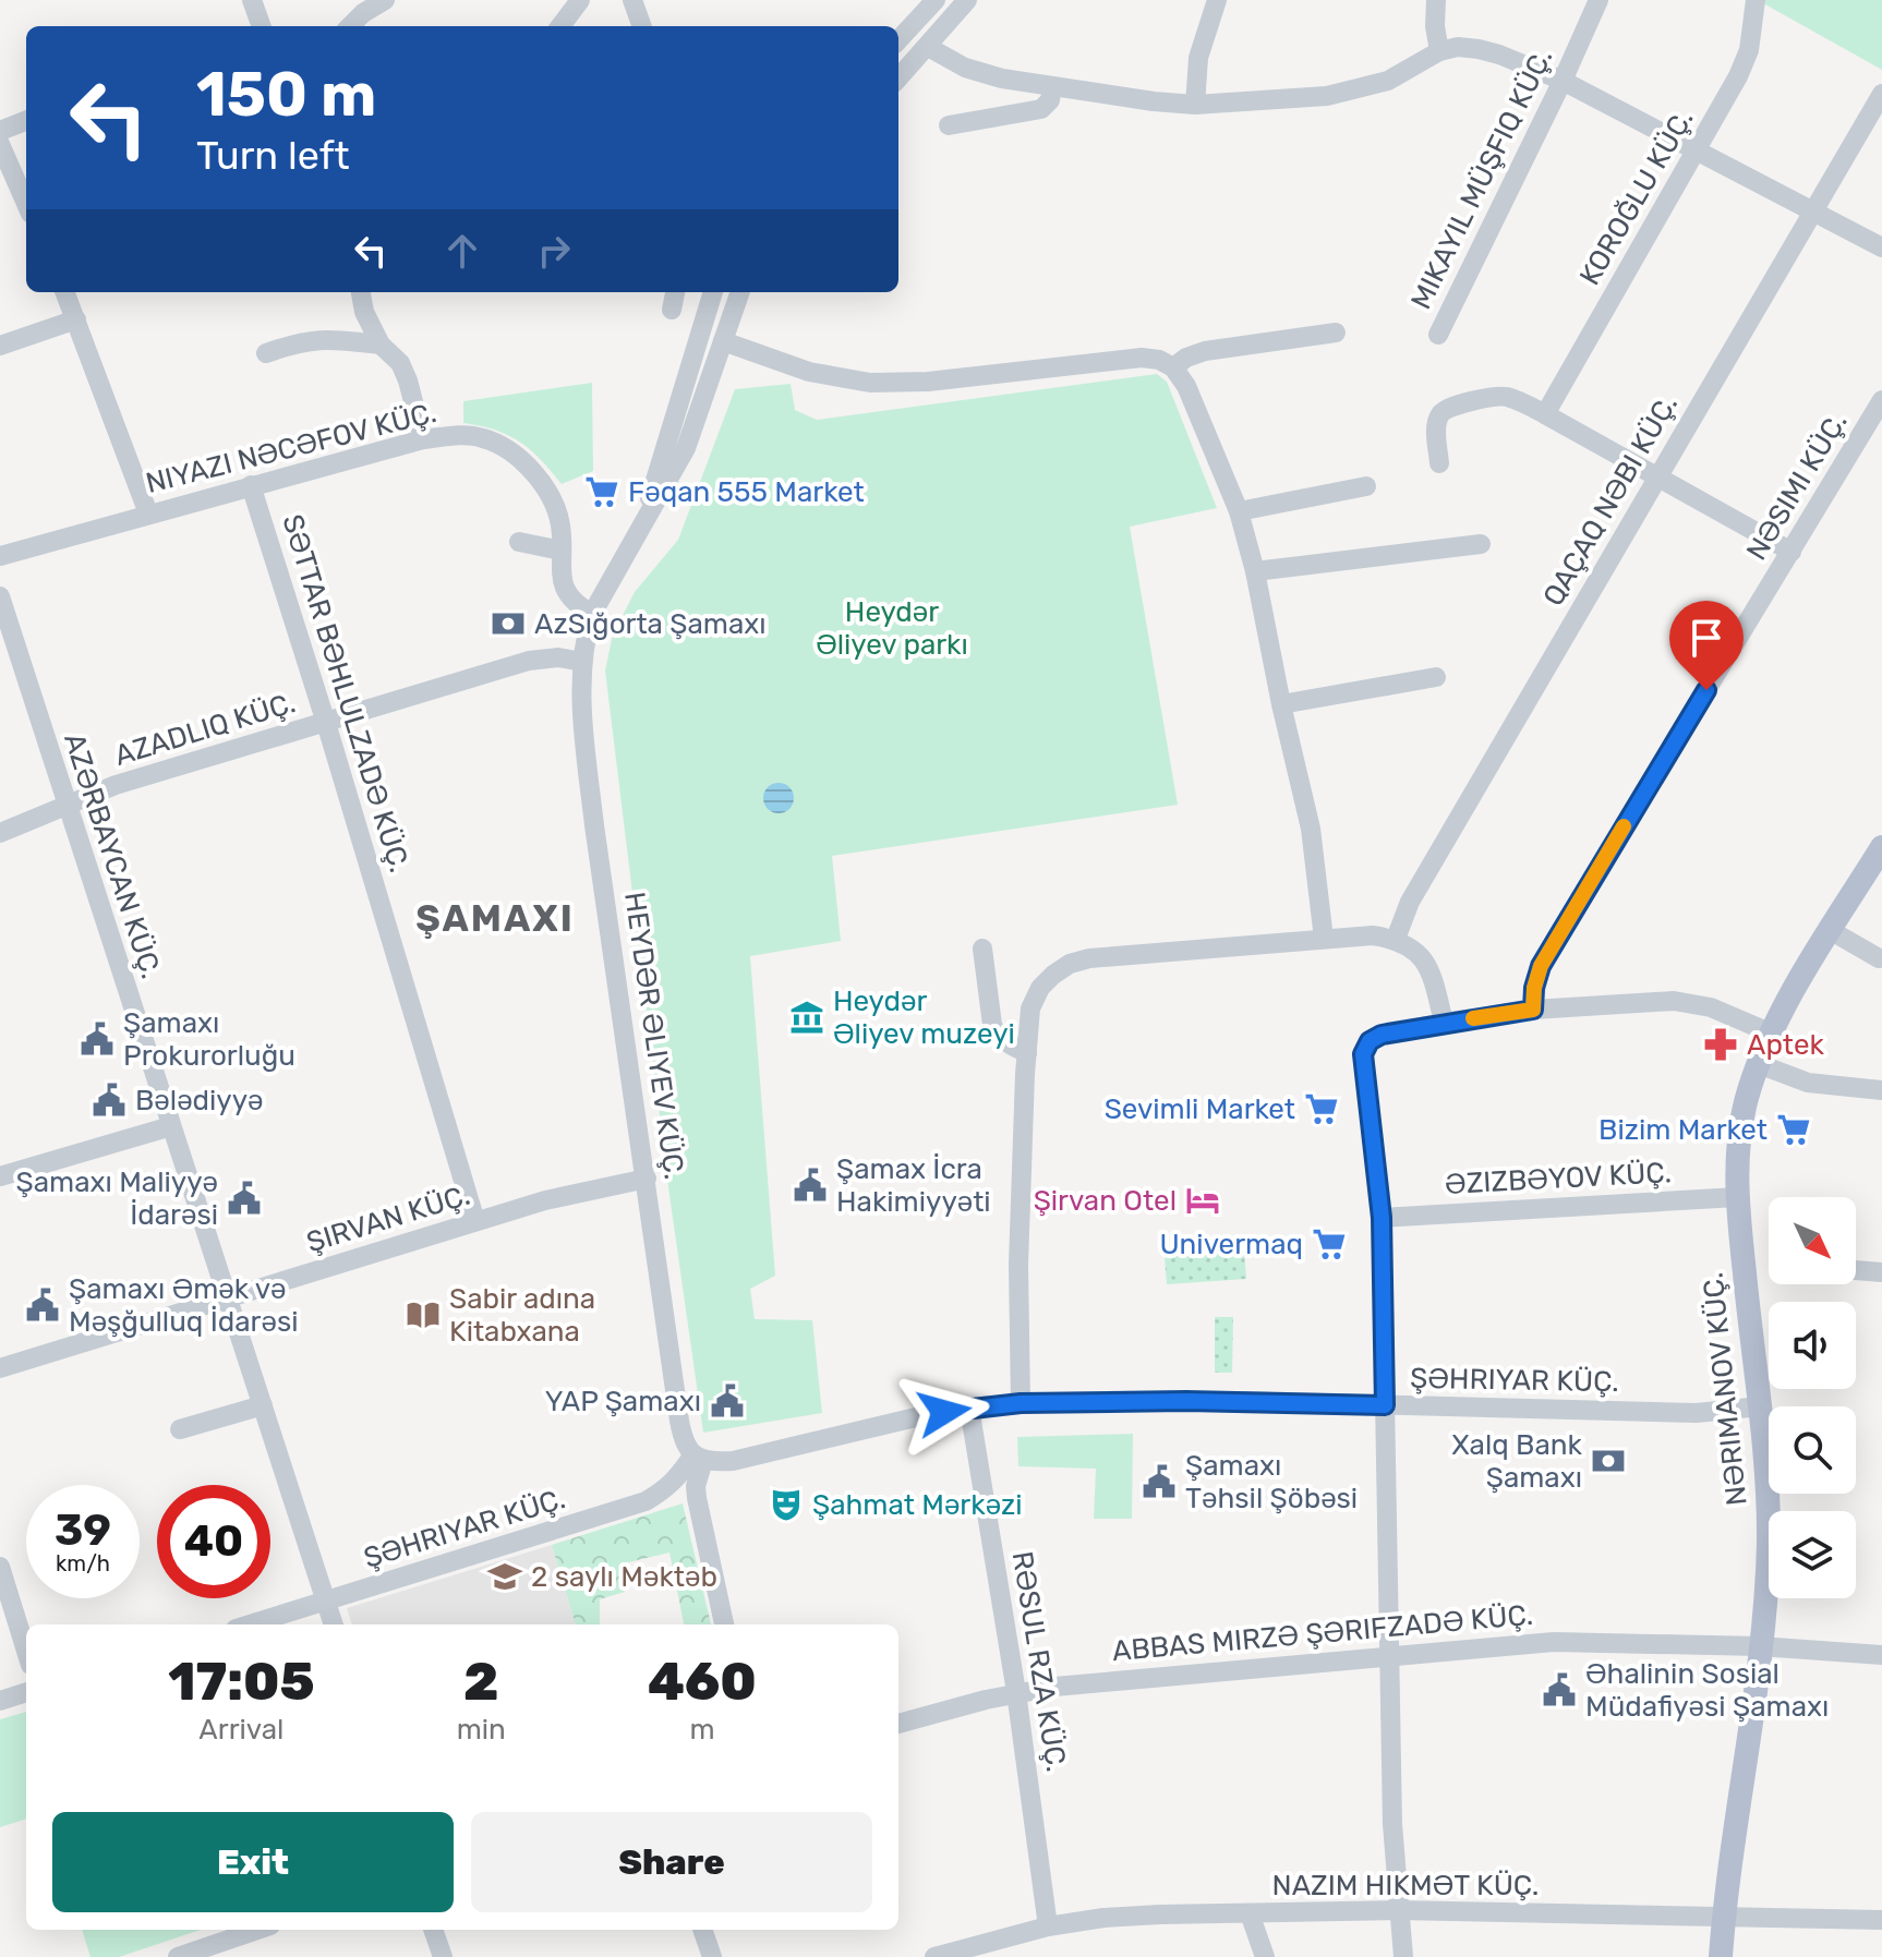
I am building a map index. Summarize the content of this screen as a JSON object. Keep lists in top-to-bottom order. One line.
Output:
{"streets":{"main road":["NƏRIMANOV KÜÇ."],"street":["KOROĞLU KÜÇ.","NIYAZI NƏCƏFOV KÜÇ.","NƏSIMI KÜÇ.","QAÇAQ NƏBI KÜÇ.","SƏTTAR BƏHLULZADƏ KÜÇ.","AZƏRBAYCAN KÜÇ.","HEYDƏR ƏLIYEV KÜÇ.","ƏZIZBƏYOV KÜÇ.","ŞIRVAN KÜÇ.","ŞƏHRIYAR KÜÇ.","ABBAS MIRZƏ ŞƏRIFZADƏ KÜÇ.","RƏSUL RZA KÜÇ.","NAZIM HIKMƏT KÜÇ."]},"crossings":[["NIYAZI NƏCƏFOV KÜÇ.","SƏTTAR BƏHLULZADƏ KÜÇ."],["NIYAZI NƏCƏFOV KÜÇ.","HEYDƏR ƏLIYEV KÜÇ."],["SƏTTAR BƏHLULZADƏ KÜÇ.","ŞIRVAN KÜÇ."],["AZƏRBAYCAN KÜÇ.","ŞIRVAN KÜÇ."],["AZƏRBAYCAN KÜÇ.","ŞƏHRIYAR KÜÇ."],["HEYDƏR ƏLIYEV KÜÇ.","ŞIRVAN KÜÇ."],["HEYDƏR ƏLIYEV KÜÇ.","ŞƏHRIYAR KÜÇ."],["ƏZIZBƏYOV KÜÇ.","NƏRIMANOV KÜÇ."],["ŞƏHRIYAR KÜÇ.","NƏRIMANOV KÜÇ."],["ŞƏHRIYAR KÜÇ.","RƏSUL RZA KÜÇ."],["NƏRIMANOV KÜÇ.","ABBAS MIRZƏ ŞƏRIFZADƏ KÜÇ."],["NƏRIMANOV KÜÇ.","NAZIM HIKMƏT KÜÇ."],["ABBAS MIRZƏ ŞƏRIFZADƏ KÜÇ.","RƏSUL RZA KÜÇ."],["RƏSUL RZA KÜÇ.","NAZIM HIKMƏT KÜÇ."]],"districts":["ŞAMAXI"],"parks":["Heydər Əliyev parkı"],"places":{"supermarket":["Fəqan 555 Market","Sevimli Market","Bizim Market","Univermaq"],"bank":["AzSığorta Şamaxı","Xalq Bank Şamaxı"],"museum":["Heydər Əliyev muzeyi"],"public building":["Şamaxı Prokurorluğu","Bələdiyyə","Şamax İcra Hakimiyyəti","Şamaxı Maliyyə İdarəsi","Şamaxı Əmək və Məşğulluq İdarəsi","YAP Şamaxı","Şamaxı Təhsil Şöbəsi","Əhalinin Sosial Müdafiyəsi Şamaxı"],"pharmacy":["Aptek"],"hotel":["Şirvan Otel"],"library":["Sabir adına Kitabxana"],"theatre":["Şahmat Mərkəzi"],"school or university":["2 saylı Məktəb"]},"north":"bottom right","page":{"turn":["150 m","Turn left"],"speed":"39 km/h","limit":"40","eta":["17:05","Arrival","2","min","460","m"],"buttons":["Exit","Share"]}}
